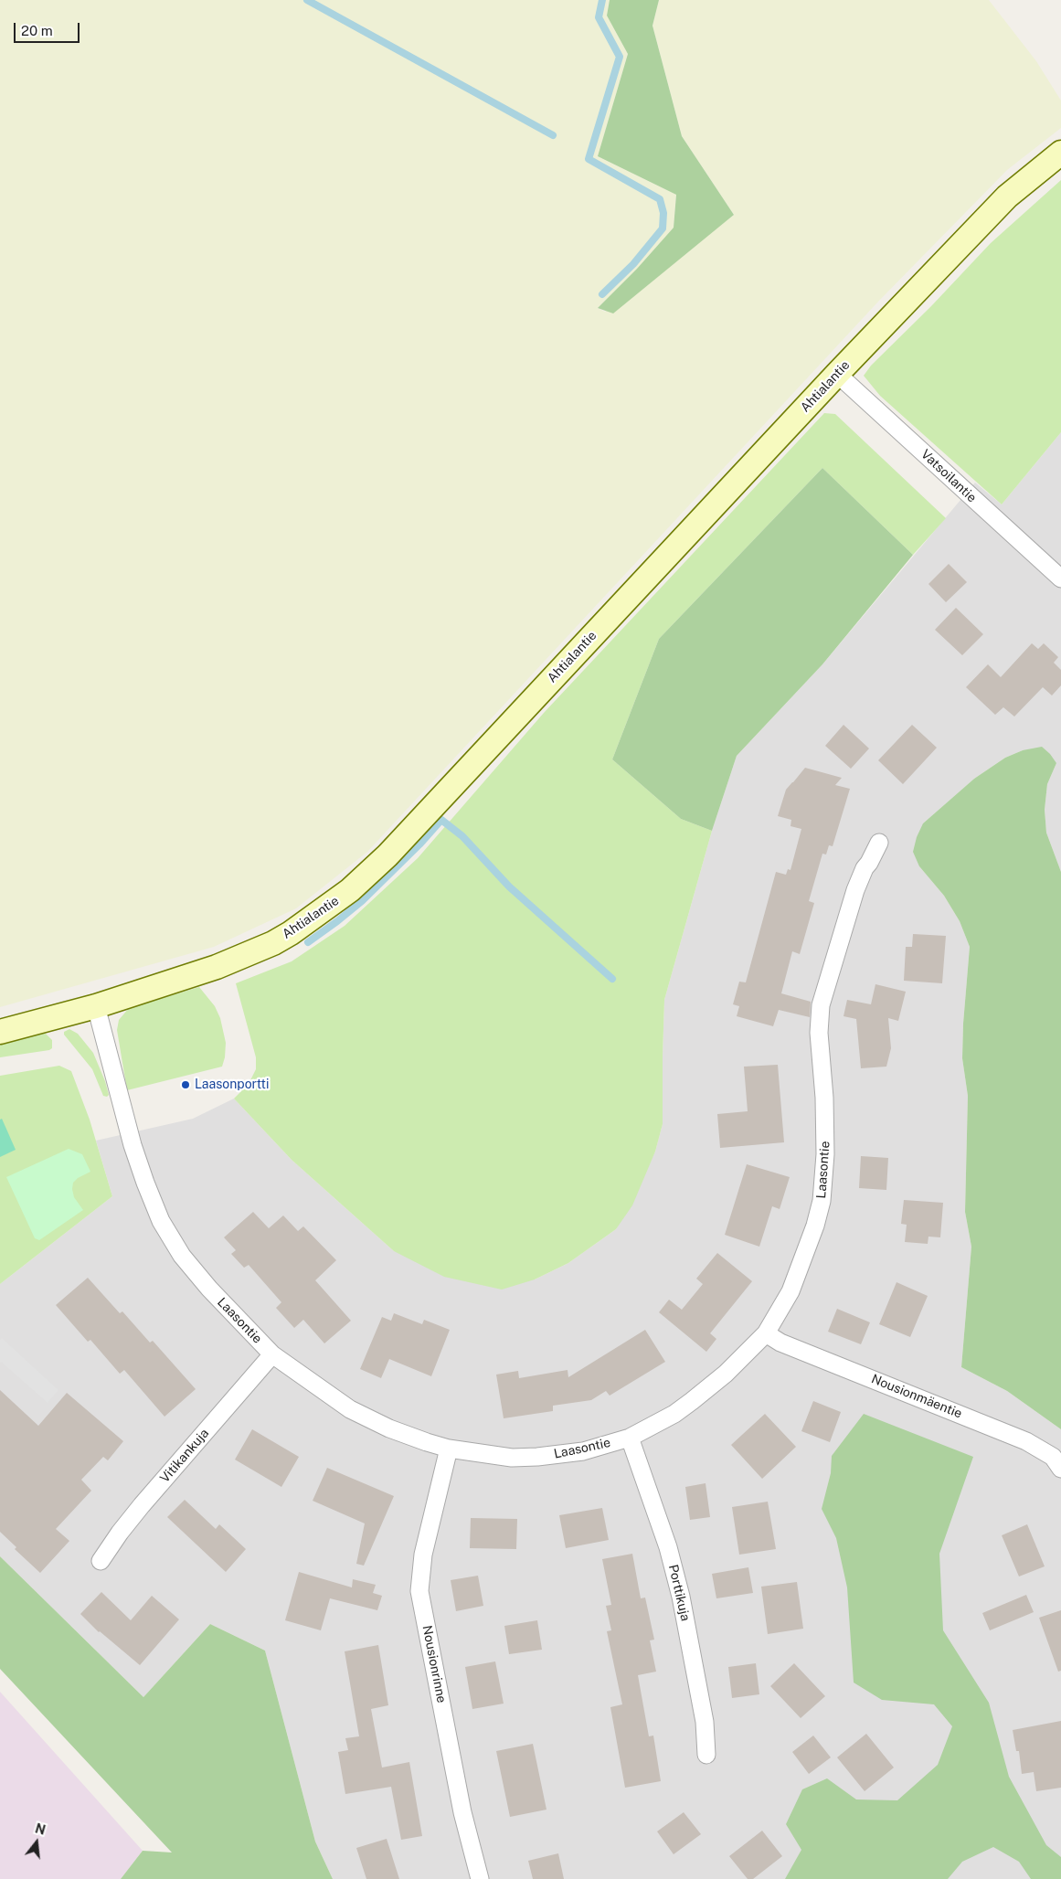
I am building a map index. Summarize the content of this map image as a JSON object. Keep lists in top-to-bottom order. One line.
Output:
{"streets":{"street":["Ahtialantie","Vatsoilantie","Laasontie","Nousionmäentie","Vitikankuja","Porttikuja","Nousionrinne"]},"crossings":[["Ahtialantie","Vatsoilantie"],["Ahtialantie","Laasontie"],["Laasontie","Nousionmäentie"],["Laasontie","Vitikankuja"],["Laasontie","Porttikuja"],["Laasontie","Nousionrinne"]],"places":["Laasonportti"],"scale_bar":"20 m","north":"top"}
